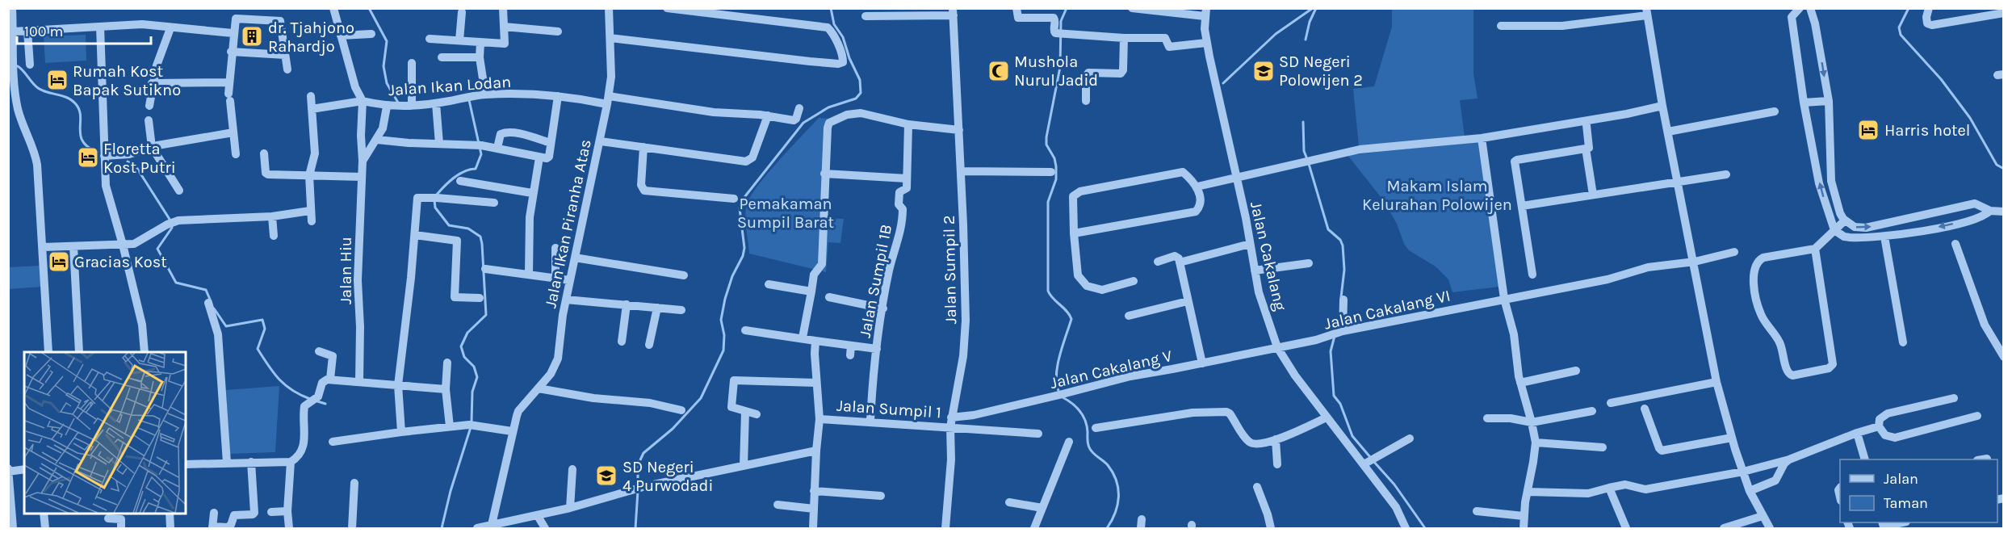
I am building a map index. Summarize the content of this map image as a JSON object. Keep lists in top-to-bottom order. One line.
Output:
{"streets":{"street":["Jalan Ikan Lodan","Jalan Ikan Piranha Atas","Jalan Cakalang","Jalan Sumpil 2","Jalan Hiu","Jalan Sumpil 1B","Jalan Cakalang VI","Jalan Cakalang V","Jalan Sumpil 1"]},"crossings":[["Jalan Ikan Lodan","Jalan Ikan Piranha Atas"],["Jalan Ikan Lodan","Jalan Hiu"],["Jalan Cakalang","Jalan Cakalang VI"],["Jalan Cakalang","Jalan Cakalang V"],["Jalan Sumpil 2","Jalan Cakalang V"],["Jalan Sumpil 2","Jalan Sumpil 1"],["Jalan Sumpil 1B","Jalan Sumpil 1"],["Jalan Cakalang VI","Jalan Cakalang V"]],"parks":["Makam Islam Kelurahan Polowijen","Pemakaman Sumpil Barat"],"places":{"building":["dr. Tjahjono Rahardjo"],"mosque":["Mushola Nurul Jadid"],"school or university":["SD Negeri Polowijen 2","SD Negeri 4 Purwodadi"],"hotel":["Rumah Kost Bapak Sutikno","Harris hotel","Floretta Kost Putri","Gracias Kost"]},"legend":["Jalan","Taman"],"scale_bar":"100 m"}
